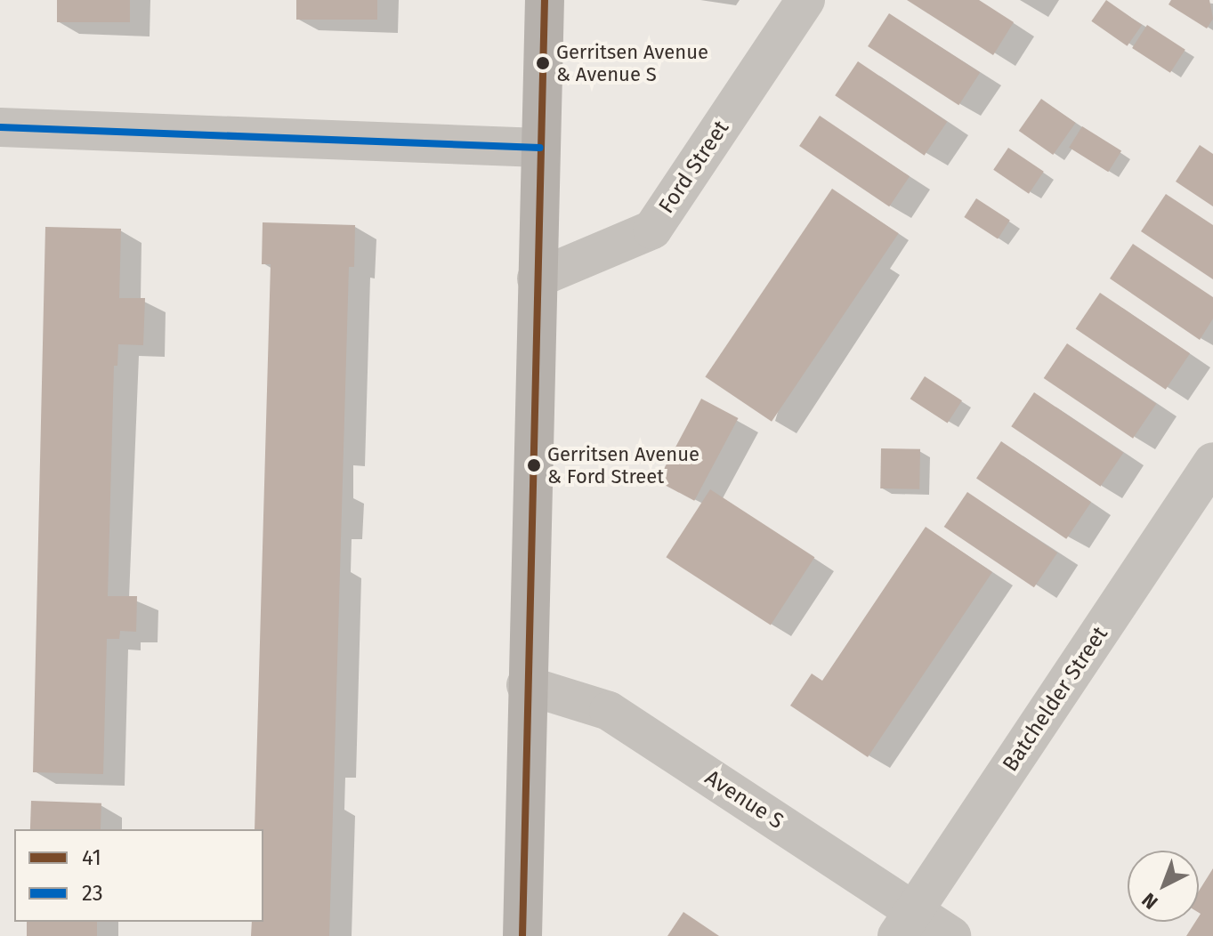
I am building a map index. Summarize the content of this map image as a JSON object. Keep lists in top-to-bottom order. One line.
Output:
{"streets":{"street":["Ford Street","Batchelder Street","Avenue S"]},"crossings":[["Batchelder Street","Avenue S"]],"places":["Gerritsen Avenue & Avenue S","Gerritsen Avenue & Ford Street"],"lines":["transit line 41","transit line 23"],"legend":["41","23"],"north":"bottom left"}
